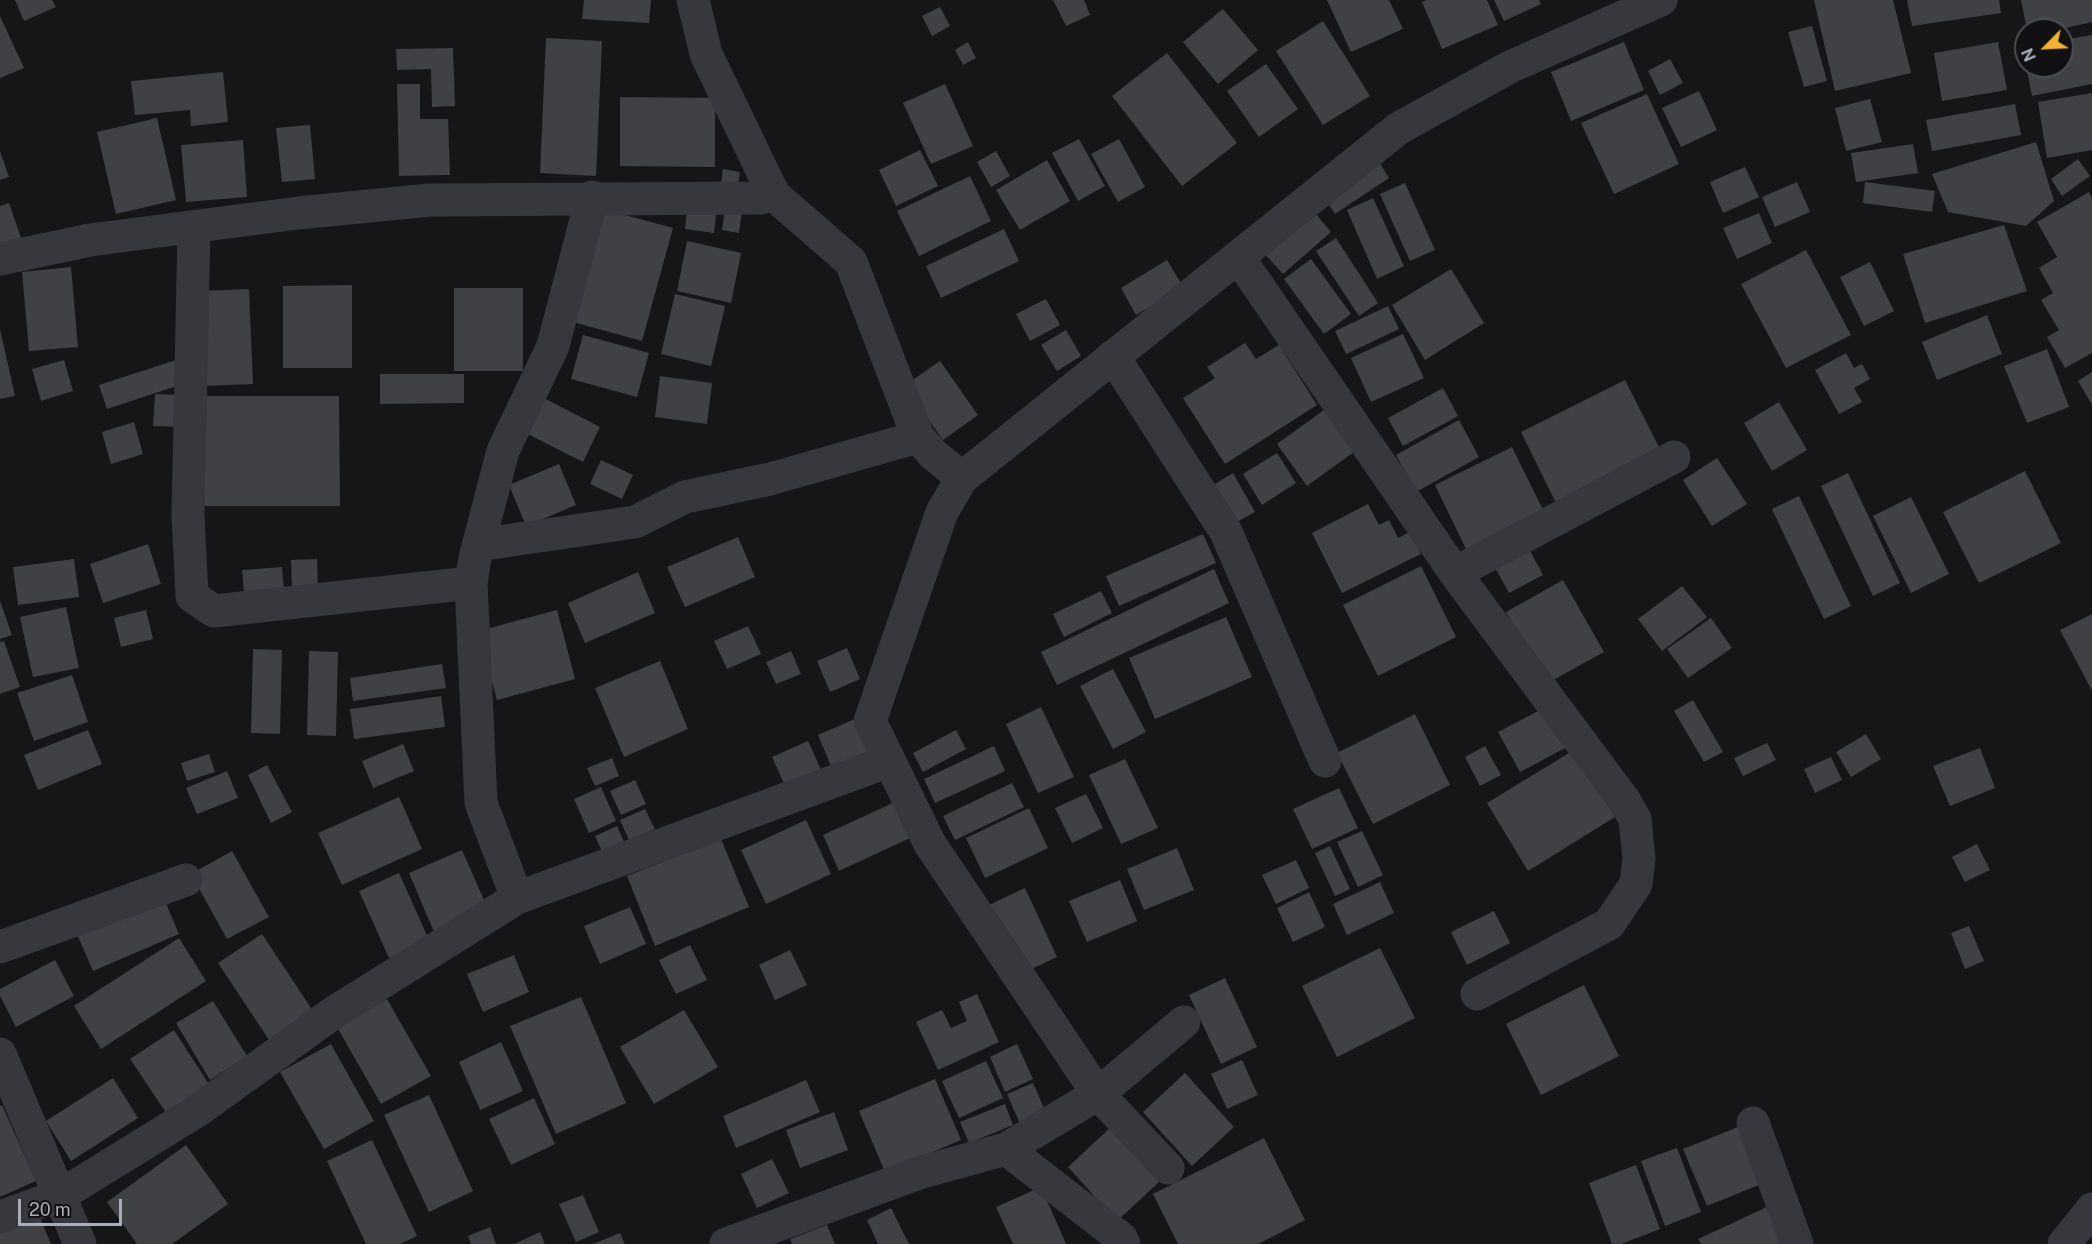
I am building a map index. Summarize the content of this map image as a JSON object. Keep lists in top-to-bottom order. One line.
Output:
{"scale_bar":"20 m","north":"bottom left"}
